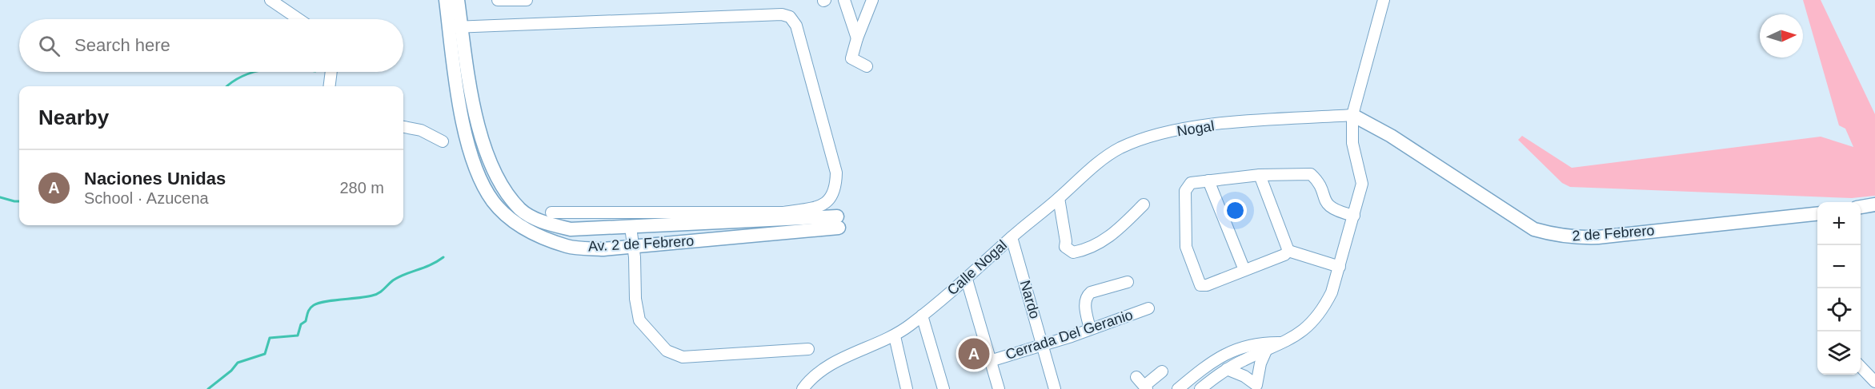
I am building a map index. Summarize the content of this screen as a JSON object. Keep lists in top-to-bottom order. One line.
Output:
{"streets":{"main road":["2 de Febrero","Av. 2 de Febrero"],"street":["Nogal","Calle Nogal","Nardo","Cerrada Del Geranio"]},"crossings":[["Nogal","2 de Febrero"],["Nogal","Calle Nogal"],["Calle Nogal","Nardo"],["Nardo","Cerrada Del Geranio"]],"north":"right","page":{"search":"Search here","heading":"Nearby","list":[{"mark":"A","name":"Naciones Unidas","note":"School · Azucena","value":"280 m"}],"map_buttons":["+","−"],"pins":"A"}}
